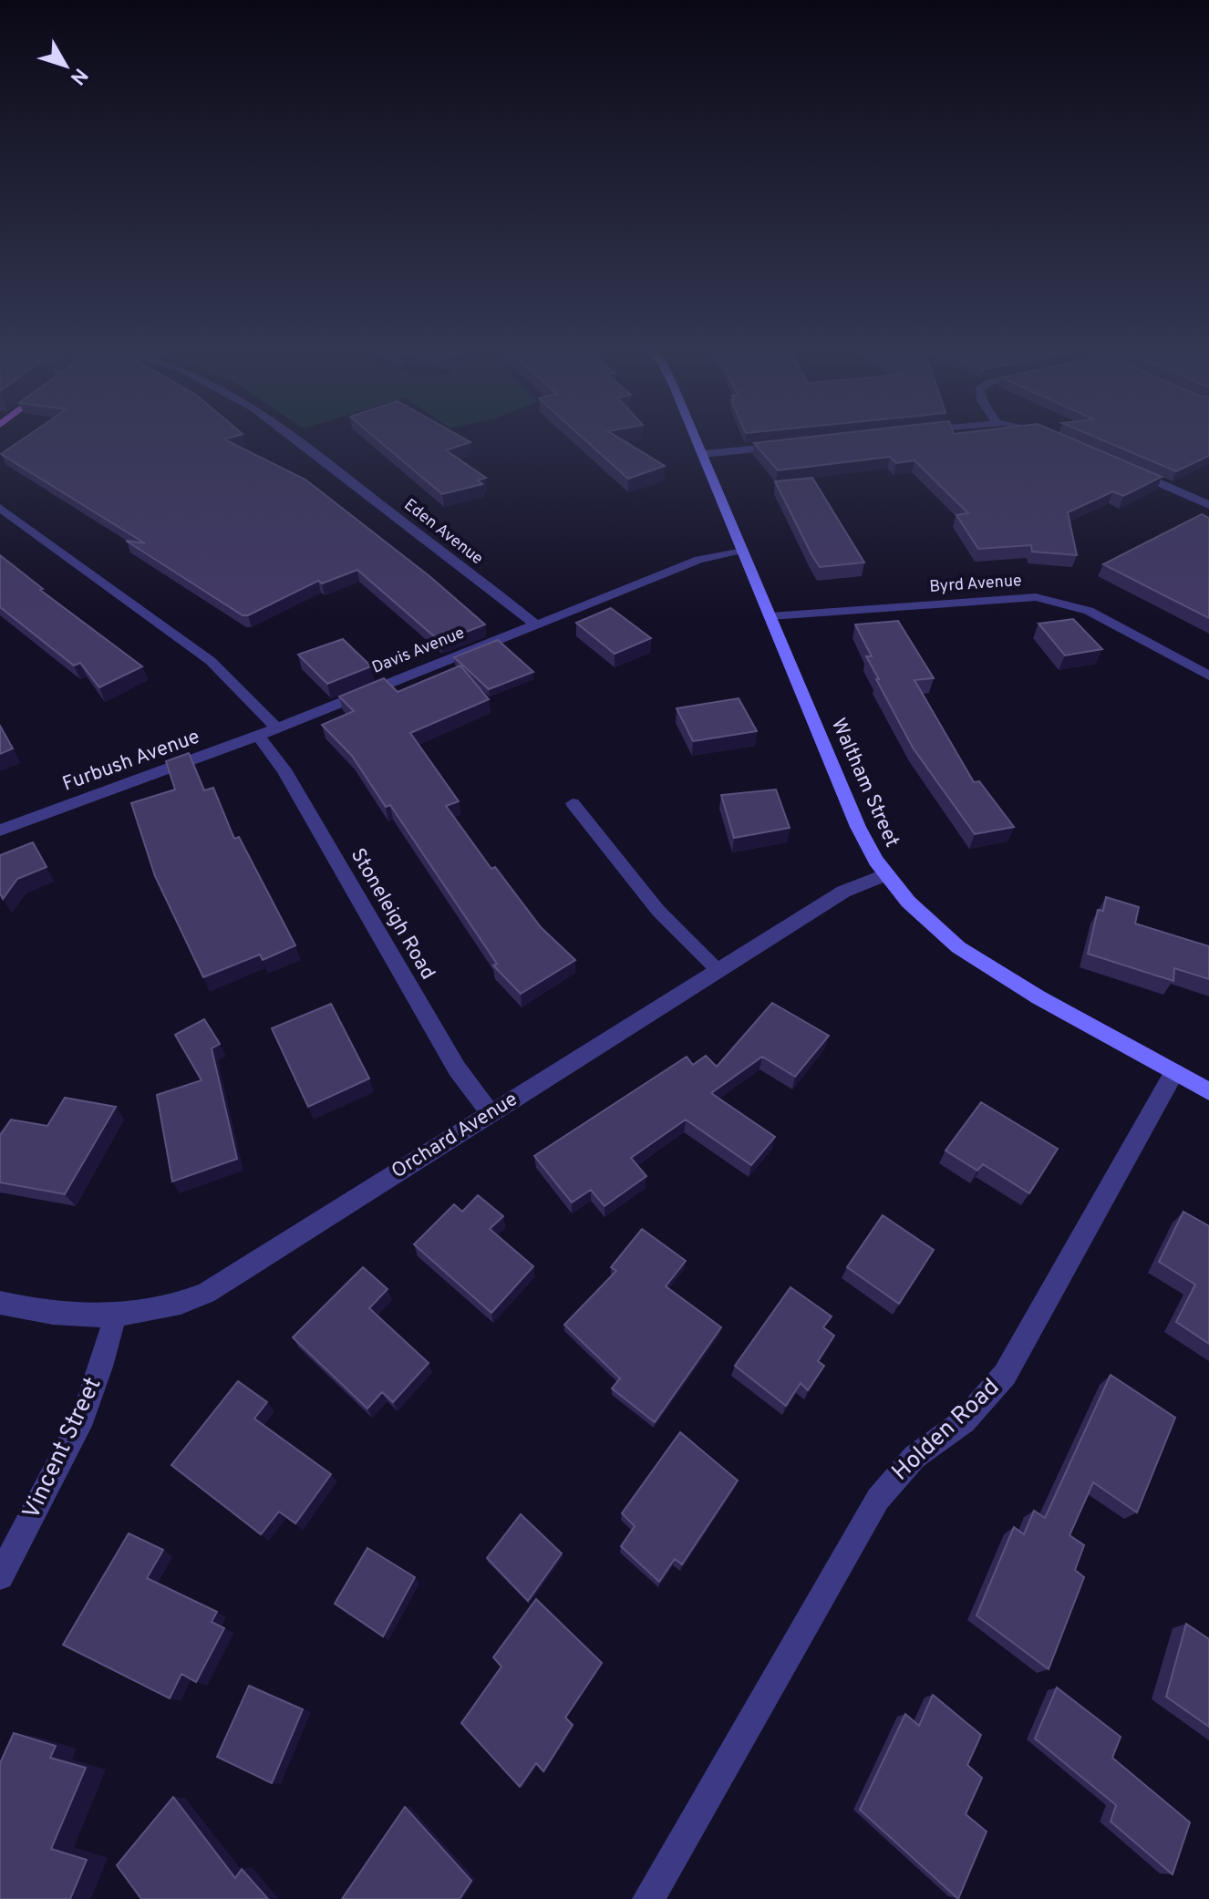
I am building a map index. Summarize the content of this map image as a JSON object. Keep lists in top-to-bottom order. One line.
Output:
{"streets":{"main road":["Waltham Street"],"street":["Eden Avenue","Byrd Avenue","Davis Avenue","Furbush Avenue","Stoneleigh Road","Orchard Avenue","Holden Road","Vincent Street"]},"crossings":[["Eden Avenue","Davis Avenue"],["Byrd Avenue","Waltham Street"],["Davis Avenue","Furbush Avenue"],["Davis Avenue","Waltham Street"],["Furbush Avenue","Stoneleigh Road"],["Waltham Street","Orchard Avenue"],["Waltham Street","Holden Road"],["Stoneleigh Road","Orchard Avenue"],["Orchard Avenue","Vincent Street"]],"north":"bottom right"}
